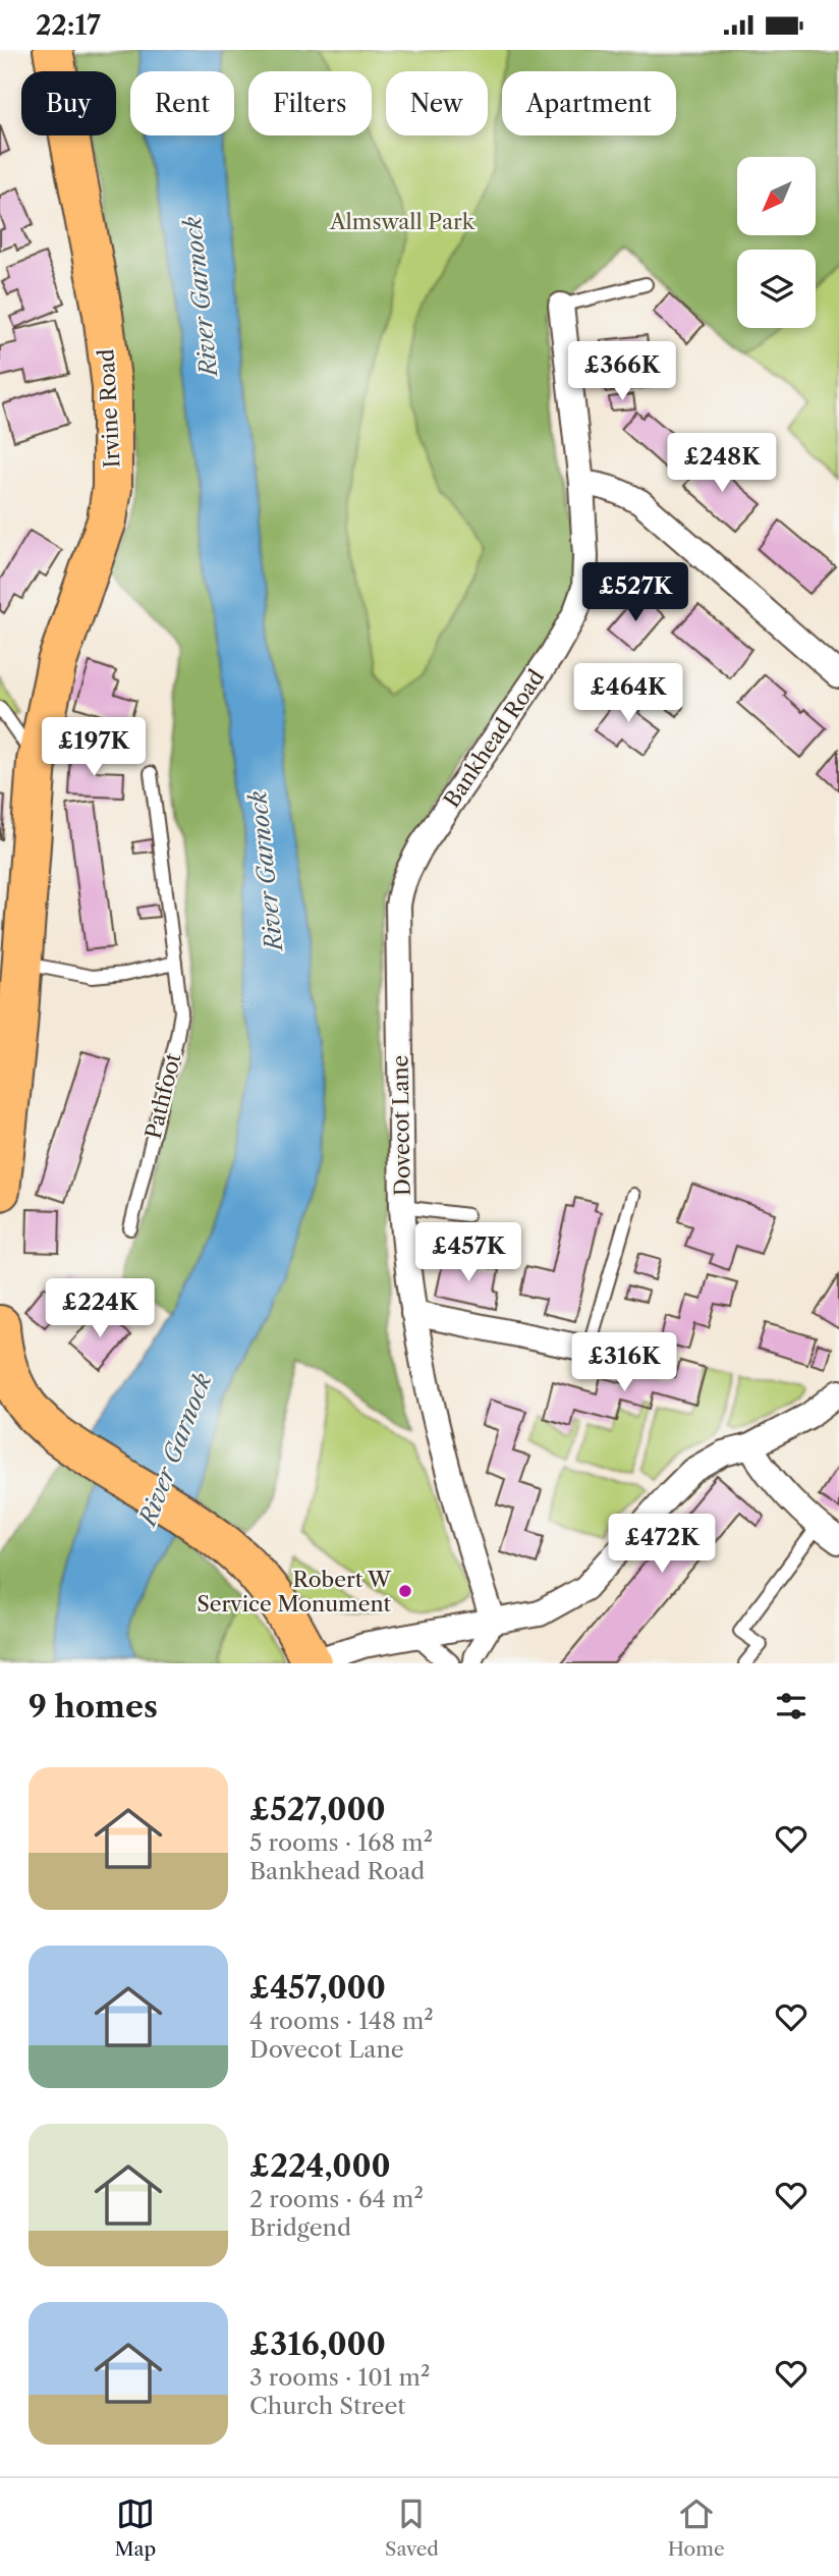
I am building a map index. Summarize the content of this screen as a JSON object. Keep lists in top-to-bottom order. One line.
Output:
{"streets":{"main road":["Irvine Road"],"street":["Bankhead Road","Dovecot Lane"],"lane":["Pathfoot"]},"crossings":[["Bankhead Road","Dovecot Lane"]],"water":["River Garnock"],"parks":["Almswall Park"],"places":["Robert W Service Monument"],"north":"bottom left","page":{"status":"22:17","chip":["Buy","Rent","Filters","New","Apartment"],"price":["£366K","£248K","£527K","£464K","£197K","£457K","£224K","£316K","£472K"],"heading":"9 homes","list":[{"name":"£527,000","note":"5 rooms · 168 m² · Bankhead Road"},{"name":"£457,000","note":"4 rooms · 148 m² · Dovecot Lane"},{"name":"£224,000","note":"2 rooms · 64 m² · Bridgend"},{"name":"£316,000","note":"3 rooms · 101 m² · Church Street"}],"tabs":["Map","Saved","Home"]}}
